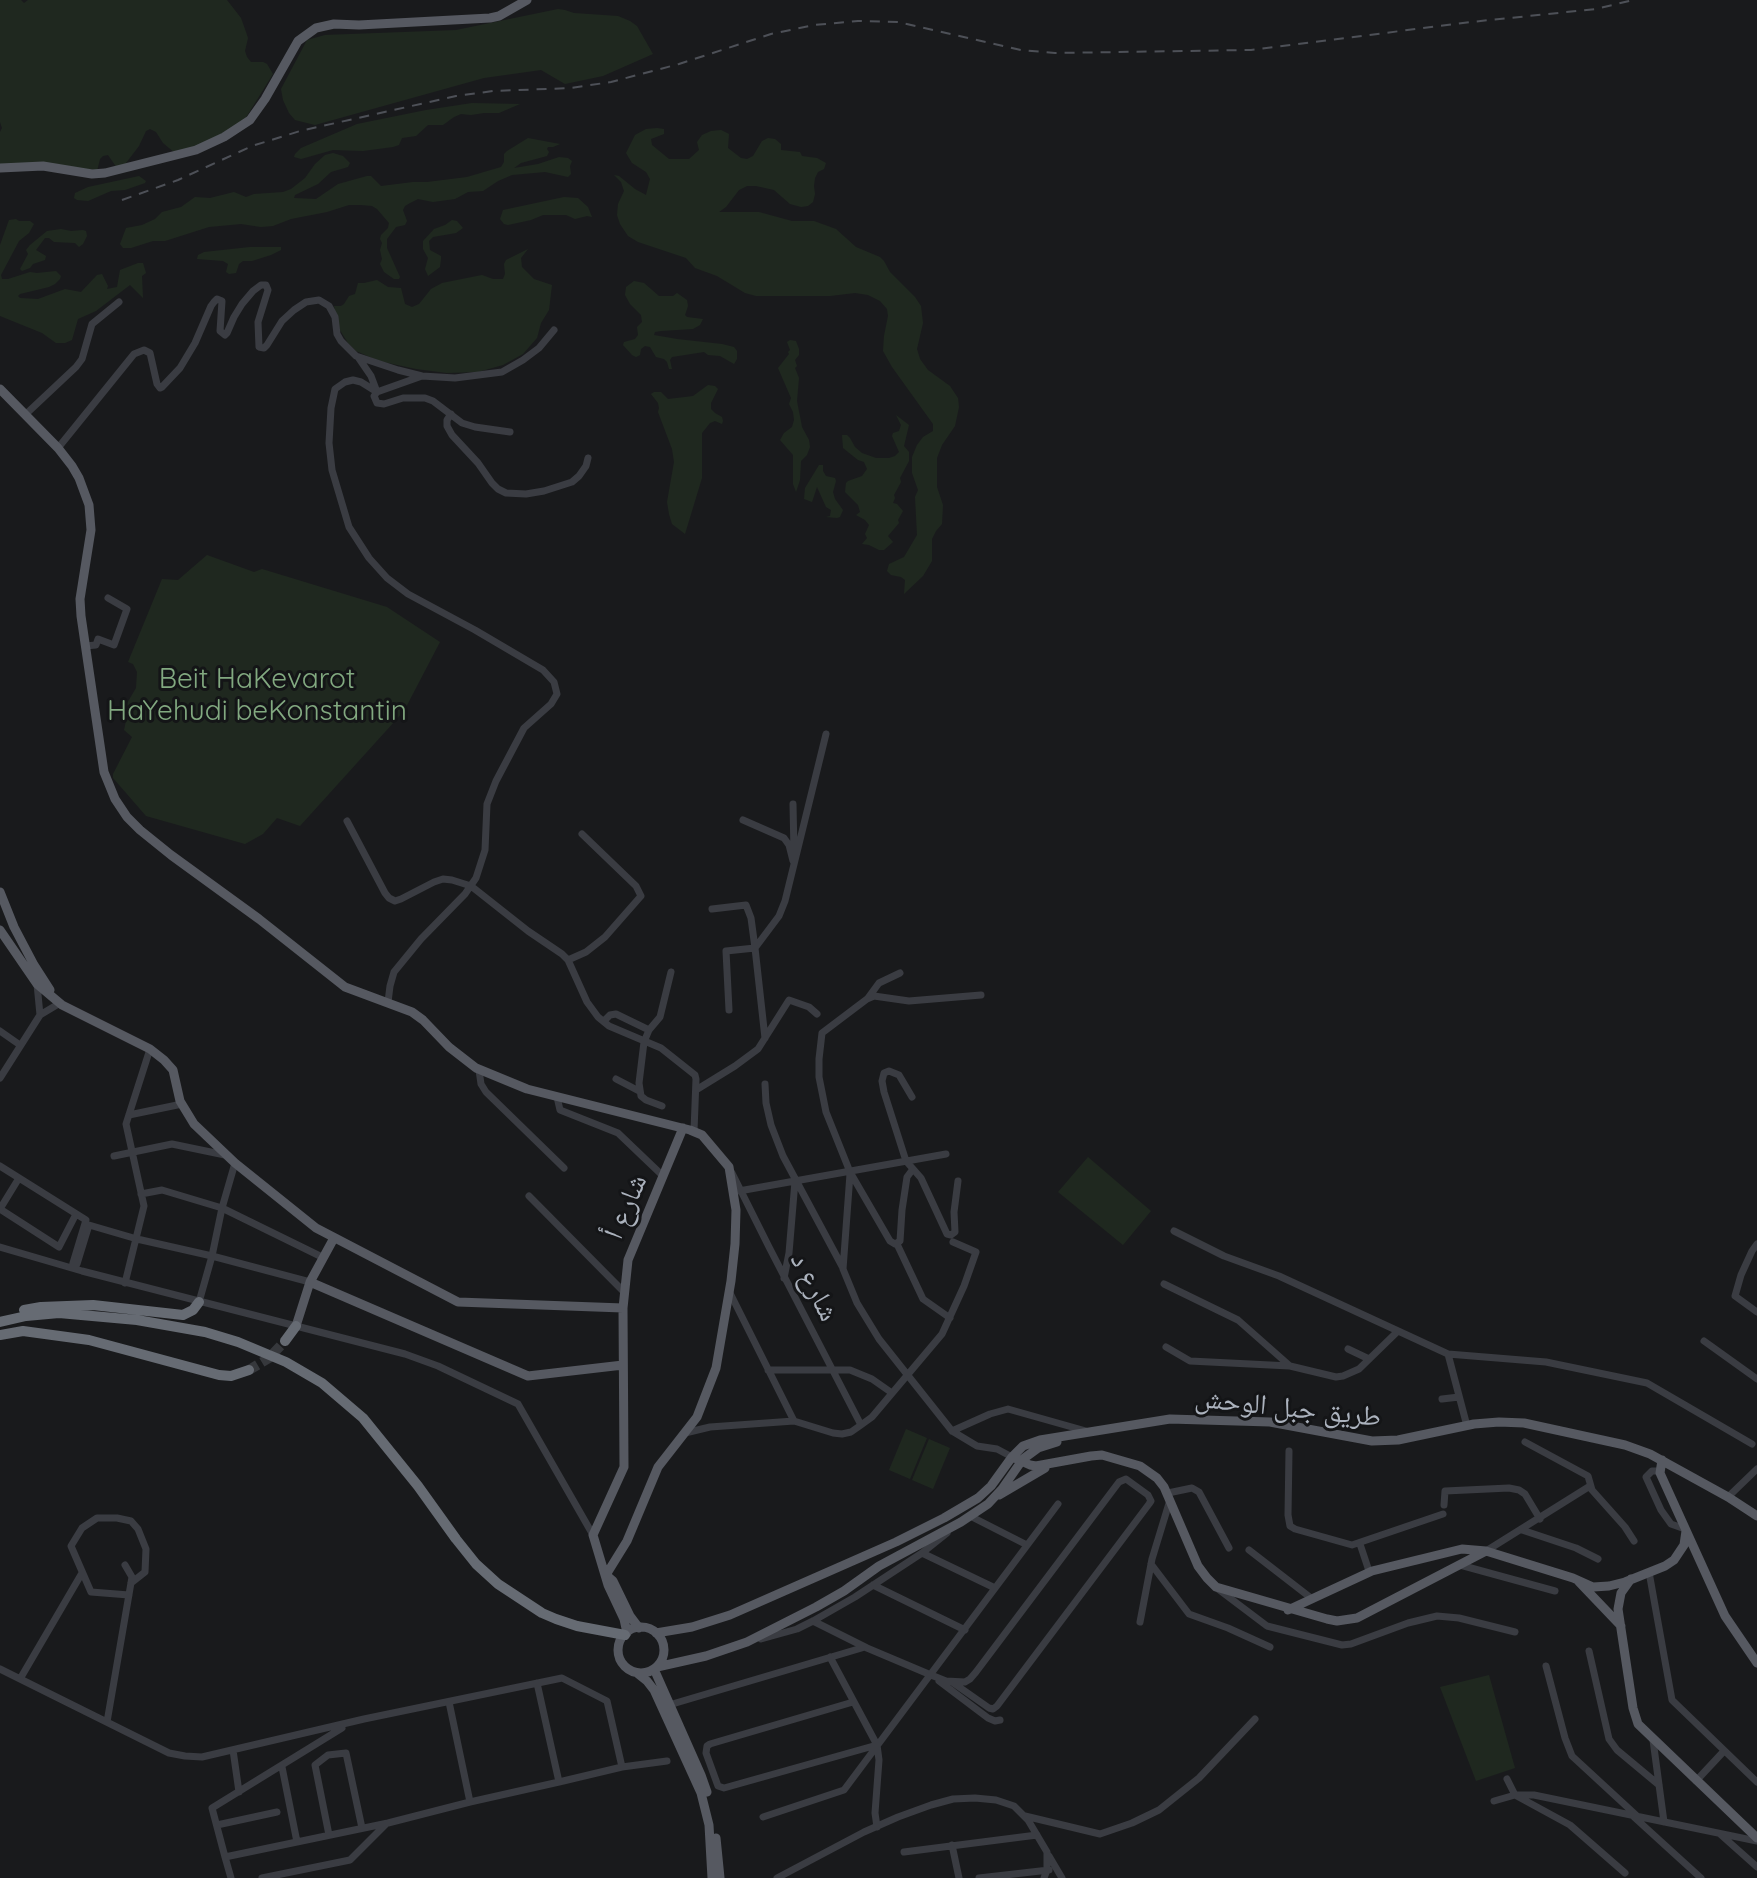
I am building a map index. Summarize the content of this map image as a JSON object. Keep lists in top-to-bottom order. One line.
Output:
{"streets":{"main road":["شارع أ","طريق جبل الوحش"],"street":["شارع د"]},"parks":["Beit HaKevarot HaYehudi beKonstantin"]}
